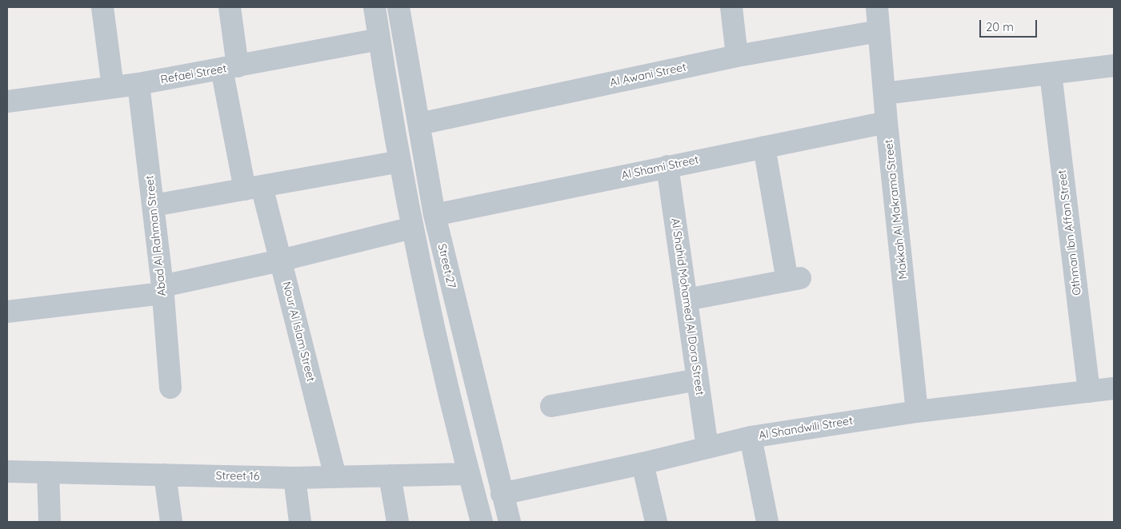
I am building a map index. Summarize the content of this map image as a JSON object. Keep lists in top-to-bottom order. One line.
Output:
{"streets":{"street":["Refaei Street","Al Awani Street","Al Shami Street","Makkah Al Makrama Street","Othman Ibn Affan Street","Abad Al Rahman Street","Street 27","Al Shahid Mohamed Al Dora Street","Nour Al Islam Street","Al Shandwili Street","Street 16"]},"crossings":[["Refaei Street","Abad Al Rahman Street"],["Refaei Street","Nour Al Islam Street"],["Al Awani Street","Makkah Al Makrama Street"],["Al Awani Street","Street 27"],["Al Shami Street","Makkah Al Makrama Street"],["Al Shami Street","Street 27"],["Al Shami Street","Al Shahid Mohamed Al Dora Street"],["Makkah Al Makrama Street","Al Shandwili Street"],["Othman Ibn Affan Street","Al Shandwili Street"],["Street 27","Al Shandwili Street"],["Al Shahid Mohamed Al Dora Street","Al Shandwili Street"],["Nour Al Islam Street","Street 16"]],"scale_bar":"20 m"}
